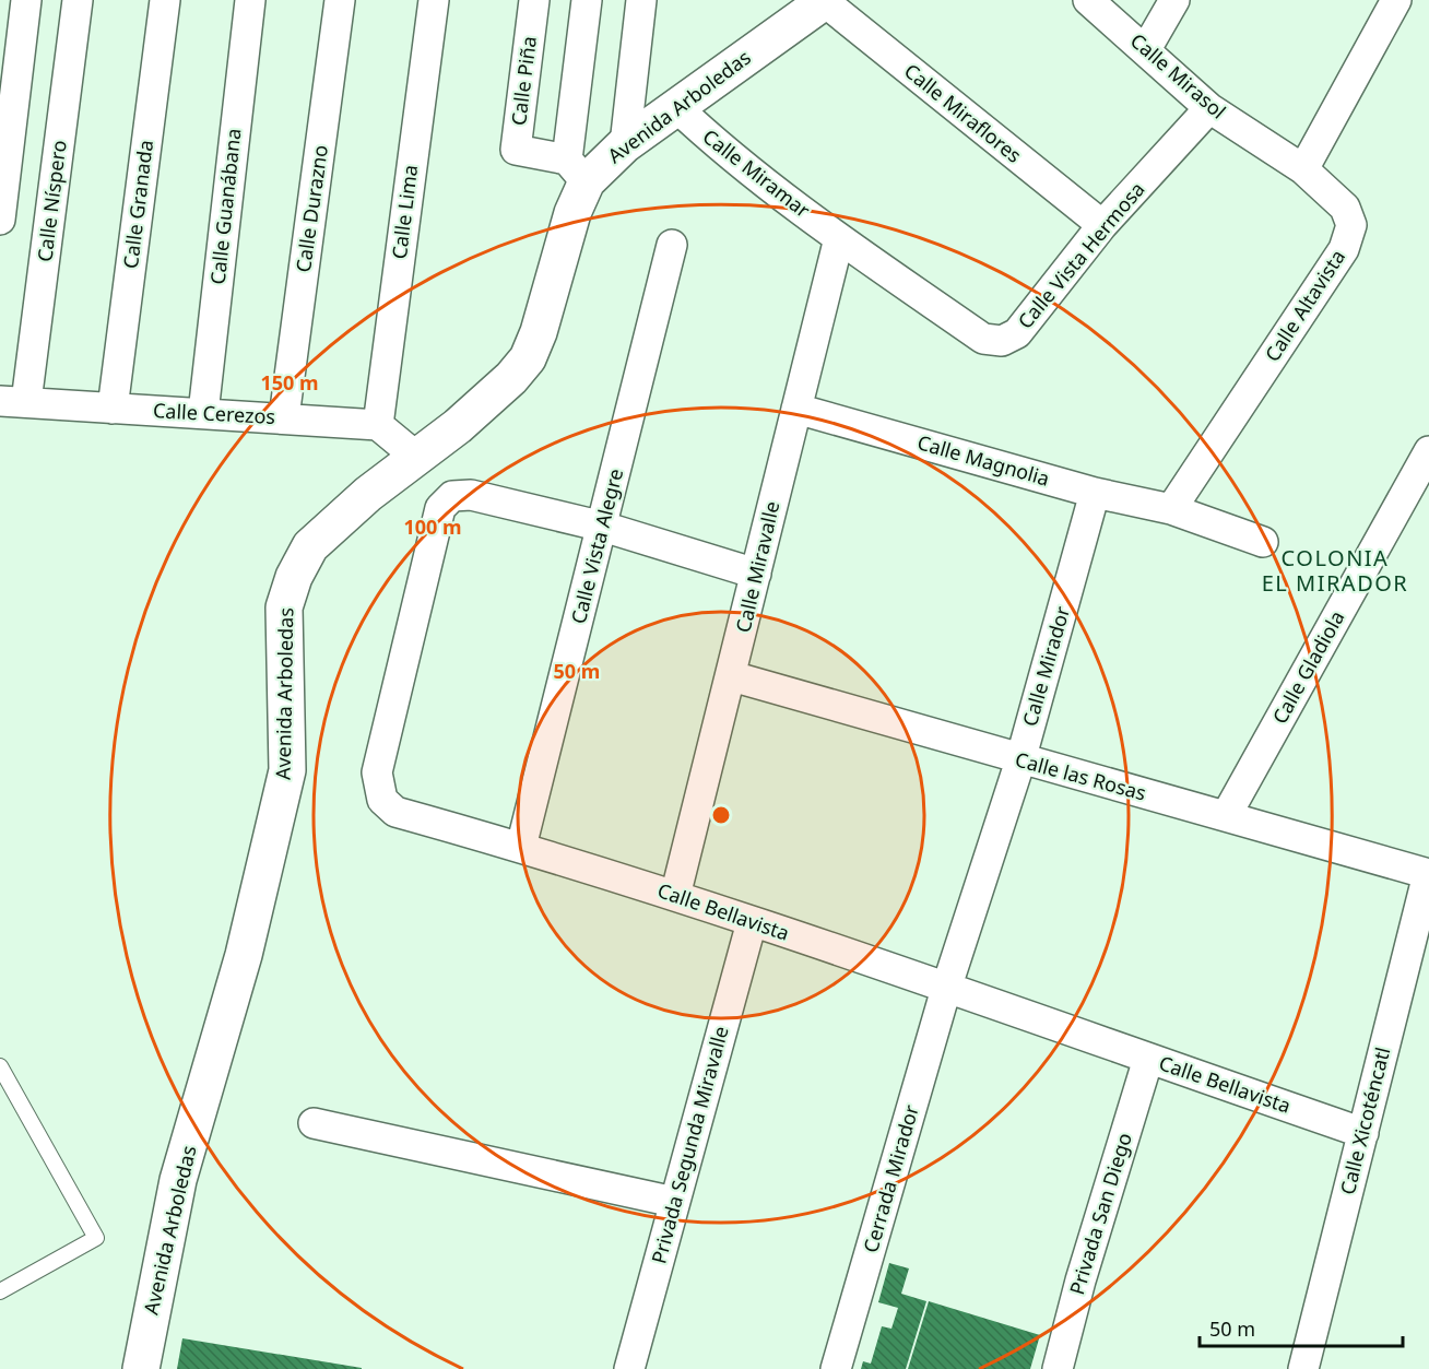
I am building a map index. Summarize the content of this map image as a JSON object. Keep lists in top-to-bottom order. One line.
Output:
{"streets":{"street":["Calle Mirasol","Calle Piña","Avenida Arboledas","Calle Miraflores","Calle Miramar","Calle Níspero","Calle Granada","Calle Guanábana","Calle Durazno","Calle Lima","Calle Vista Hermosa","Calle Altavista","Calle Cerezos","Calle Magnolia","Calle Vista Alegre","Calle Miravalle","Calle Mirador","Calle Gladiola","Calle las Rosas","Calle Bellavista","Calle Xicoténcatl","Privada Segunda Miravalle","Cerrada Mirador","Privada San Diego"]},"crossings":[["Calle Mirasol","Calle Vista Hermosa"],["Calle Mirasol","Calle Altavista"],["Calle Piña","Avenida Arboledas"],["Avenida Arboledas","Calle Miraflores"],["Avenida Arboledas","Calle Miramar"],["Calle Miraflores","Calle Vista Hermosa"],["Calle Miramar","Calle Vista Hermosa"],["Calle Miramar","Calle Miravalle"],["Calle Níspero","Calle Cerezos"],["Calle Granada","Calle Cerezos"],["Calle Guanábana","Calle Cerezos"],["Calle Durazno","Calle Cerezos"],["Calle Lima","Calle Cerezos"],["Calle Vista Hermosa","Calle Miravalle"],["Calle Altavista","Calle Magnolia"],["Calle Magnolia","Calle Miravalle"],["Calle Magnolia","Calle Mirador"],["Calle Vista Alegre","Calle Bellavista"],["Calle Miravalle","Calle las Rosas"],["Calle Miravalle","Calle Bellavista"],["Calle Mirador","Calle las Rosas"],["Calle Mirador","Calle Bellavista"],["Calle Mirador","Cerrada Mirador"],["Calle Gladiola","Calle las Rosas"],["Calle las Rosas","Calle Xicoténcatl"],["Calle Bellavista","Calle Xicoténcatl"],["Calle Bellavista","Privada Segunda Miravalle"],["Calle Bellavista","Cerrada Mirador"],["Calle Bellavista","Privada San Diego"]],"districts":["COLONIA EL MIRADOR"],"scale_bar":"50 m","rings":["150 m","100 m","50 m"]}
